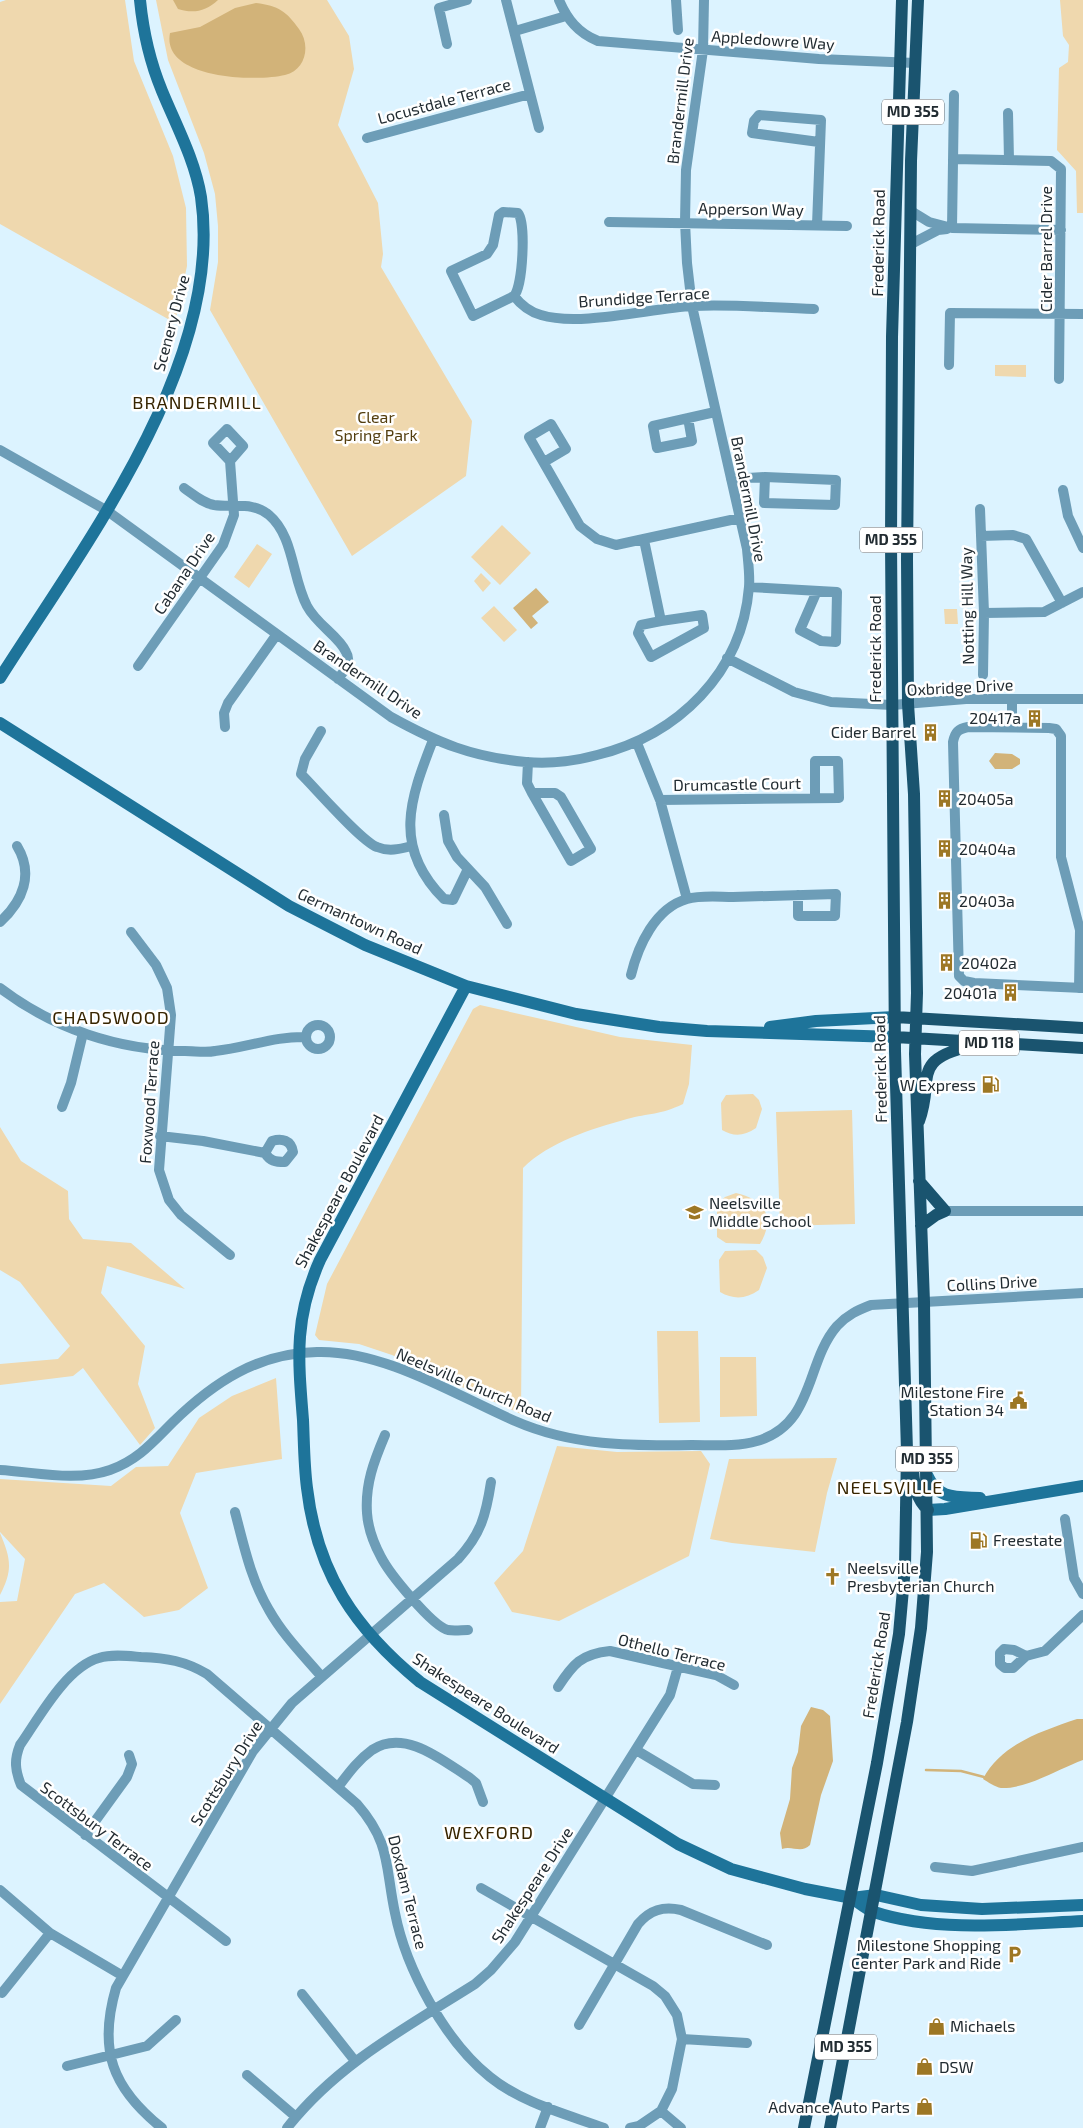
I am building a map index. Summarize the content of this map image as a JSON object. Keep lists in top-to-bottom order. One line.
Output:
{"streets":{"main road":["MD 355","Frederick Road","Germantown Road","MD 118"],"street":["Appledowre Way","Locustdale Terrace","Brandermill Drive","Apperson Way","Cider Barrel Drive","Brundidge Terrace","Scenery Drive","Cabana Drive","Notting Hill Way","Oxbridge Drive","Drumcastle Court","Foxwood Terrace","Shakespeare Boulevard","Collins Drive","Neelsville Church Road","Othello Terrace","Scottsbury Drive","Scottsbury Terrace","Shakespeare Drive","Doxdam Terrace"]},"crossings":[["Appledowre Way","Brandermill Drive"],["Appledowre Way","Frederick Road"],["Brandermill Drive","Apperson Way"],["Brandermill Drive","Brundidge Terrace"],["Brandermill Drive","Scenery Drive"],["Brandermill Drive","Cabana Drive"],["Brandermill Drive","Oxbridge Drive"],["Frederick Road","Oxbridge Drive"],["Frederick Road","Germantown Road"],["Frederick Road","Shakespeare Boulevard"],["Frederick Road","Collins Drive"],["Frederick Road","Neelsville Church Road"],["Germantown Road","Shakespeare Boulevard"],["Shakespeare Boulevard","Neelsville Church Road"],["Shakespeare Boulevard","Scottsbury Drive"],["Shakespeare Boulevard","Shakespeare Drive"],["Collins Drive","Neelsville Church Road"],["Othello Terrace","Shakespeare Drive"],["Scottsbury Drive","Scottsbury Terrace"],["Scottsbury Drive","Doxdam Terrace"],["Scottsbury Terrace","Doxdam Terrace"],["Shakespeare Drive","Doxdam Terrace"]],"districts":["BRANDERMILL","CHADSWOOD","NEELSVILLE","WEXFORD"],"parks":["Clear Spring Park"],"places":{"building":["20417a","Cider Barrel","20405a","20404a","20403a","20402a","20401a"],"fuel station":["W Express","Freestate"],"school or university":["Neelsville Middle School"],"public building":["Milestone Fire Station 34"],"church":["Neelsville Presbyterian Church"],"parking":["Milestone Shopping Center Park and Ride"],"shop":["Michaels","DSW","Advance Auto Parts"]}}
